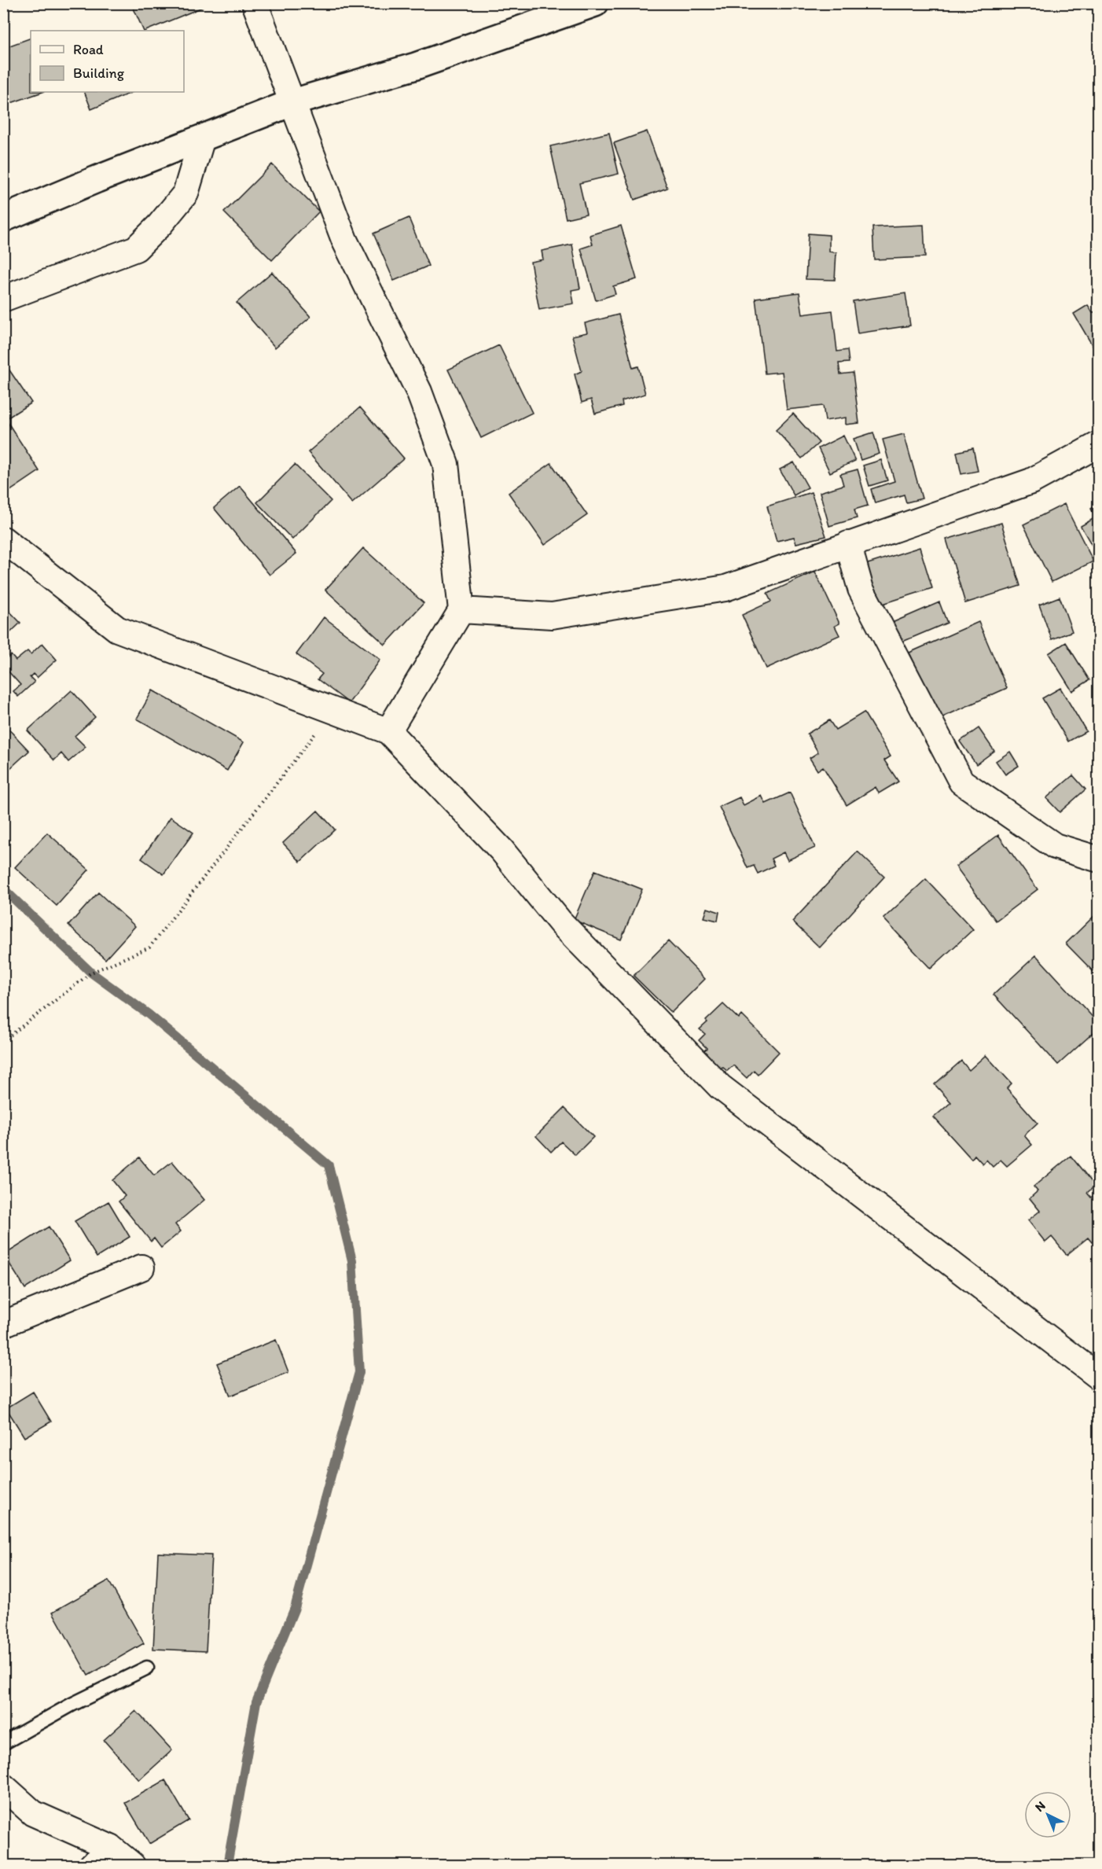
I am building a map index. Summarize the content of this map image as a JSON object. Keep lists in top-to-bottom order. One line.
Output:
{"legend":["Road","Building"],"north":"top left"}
